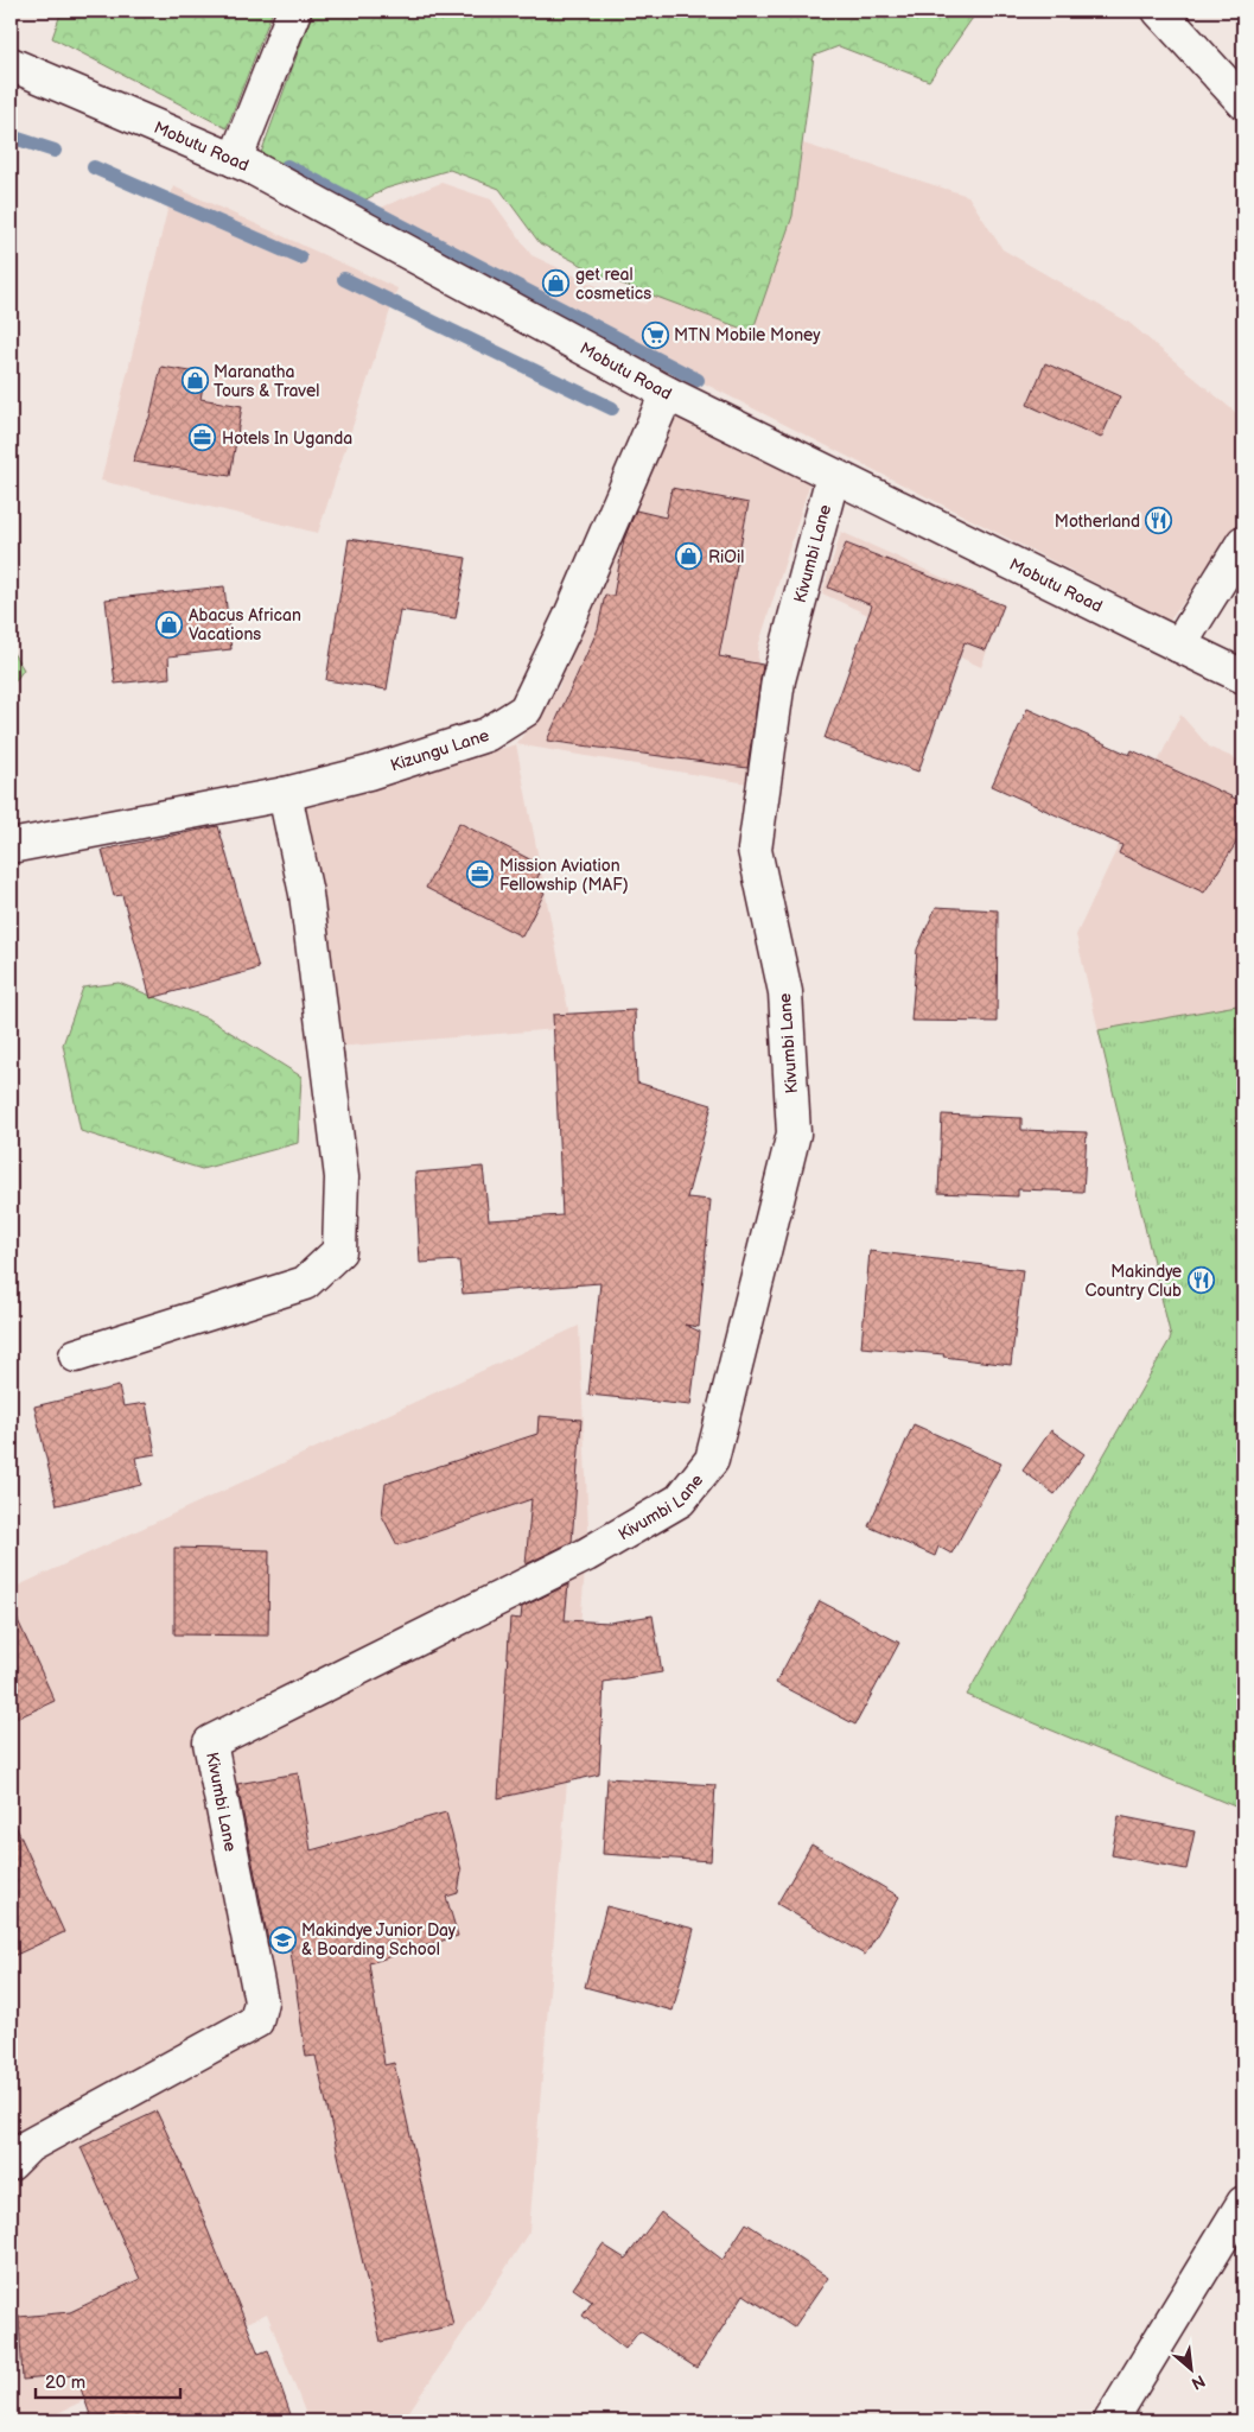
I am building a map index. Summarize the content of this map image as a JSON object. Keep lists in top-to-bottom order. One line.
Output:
{"streets":{"street":["Mobutu Road","Kivumbi Lane","Kizungu Lane"]},"crossings":[["Mobutu Road","Kivumbi Lane"],["Mobutu Road","Kizungu Lane"]],"places":{"shop":["get real cosmetics","Maranatha Tours & Travel","RiOil","Abacus African Vacations"],"supermarket":["MTN Mobile Money"],"office":["Hotels In Uganda","Mission Aviation Fellowship (MAF)"],"restaurant":["Motherland","Makindye Country Club"],"school or university":["Makindye Junior Day & Boarding School"]},"scale_bar":"20 m","north":"bottom right"}
